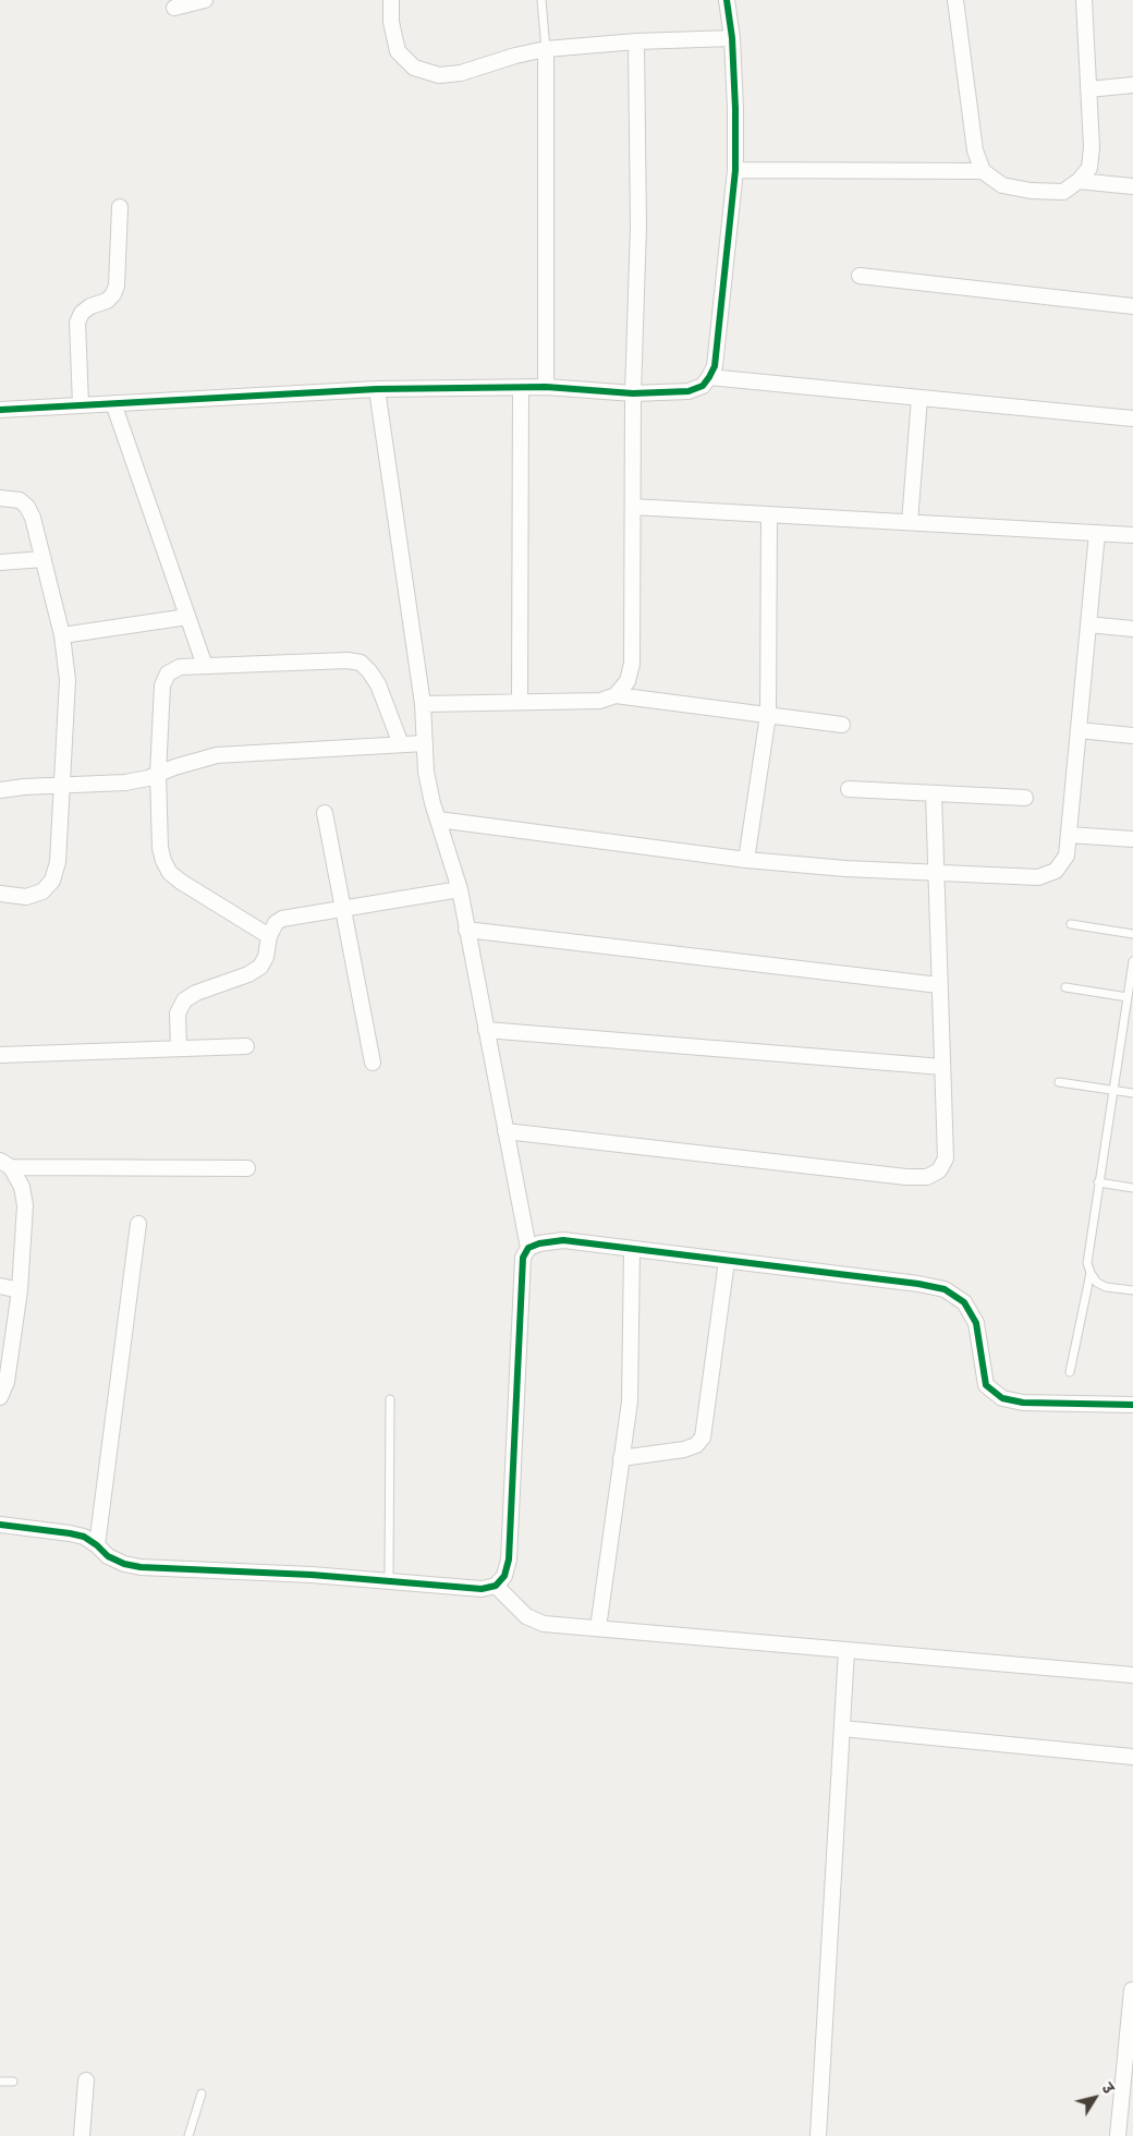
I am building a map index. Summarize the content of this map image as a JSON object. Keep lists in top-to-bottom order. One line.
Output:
{"north":"top right"}
